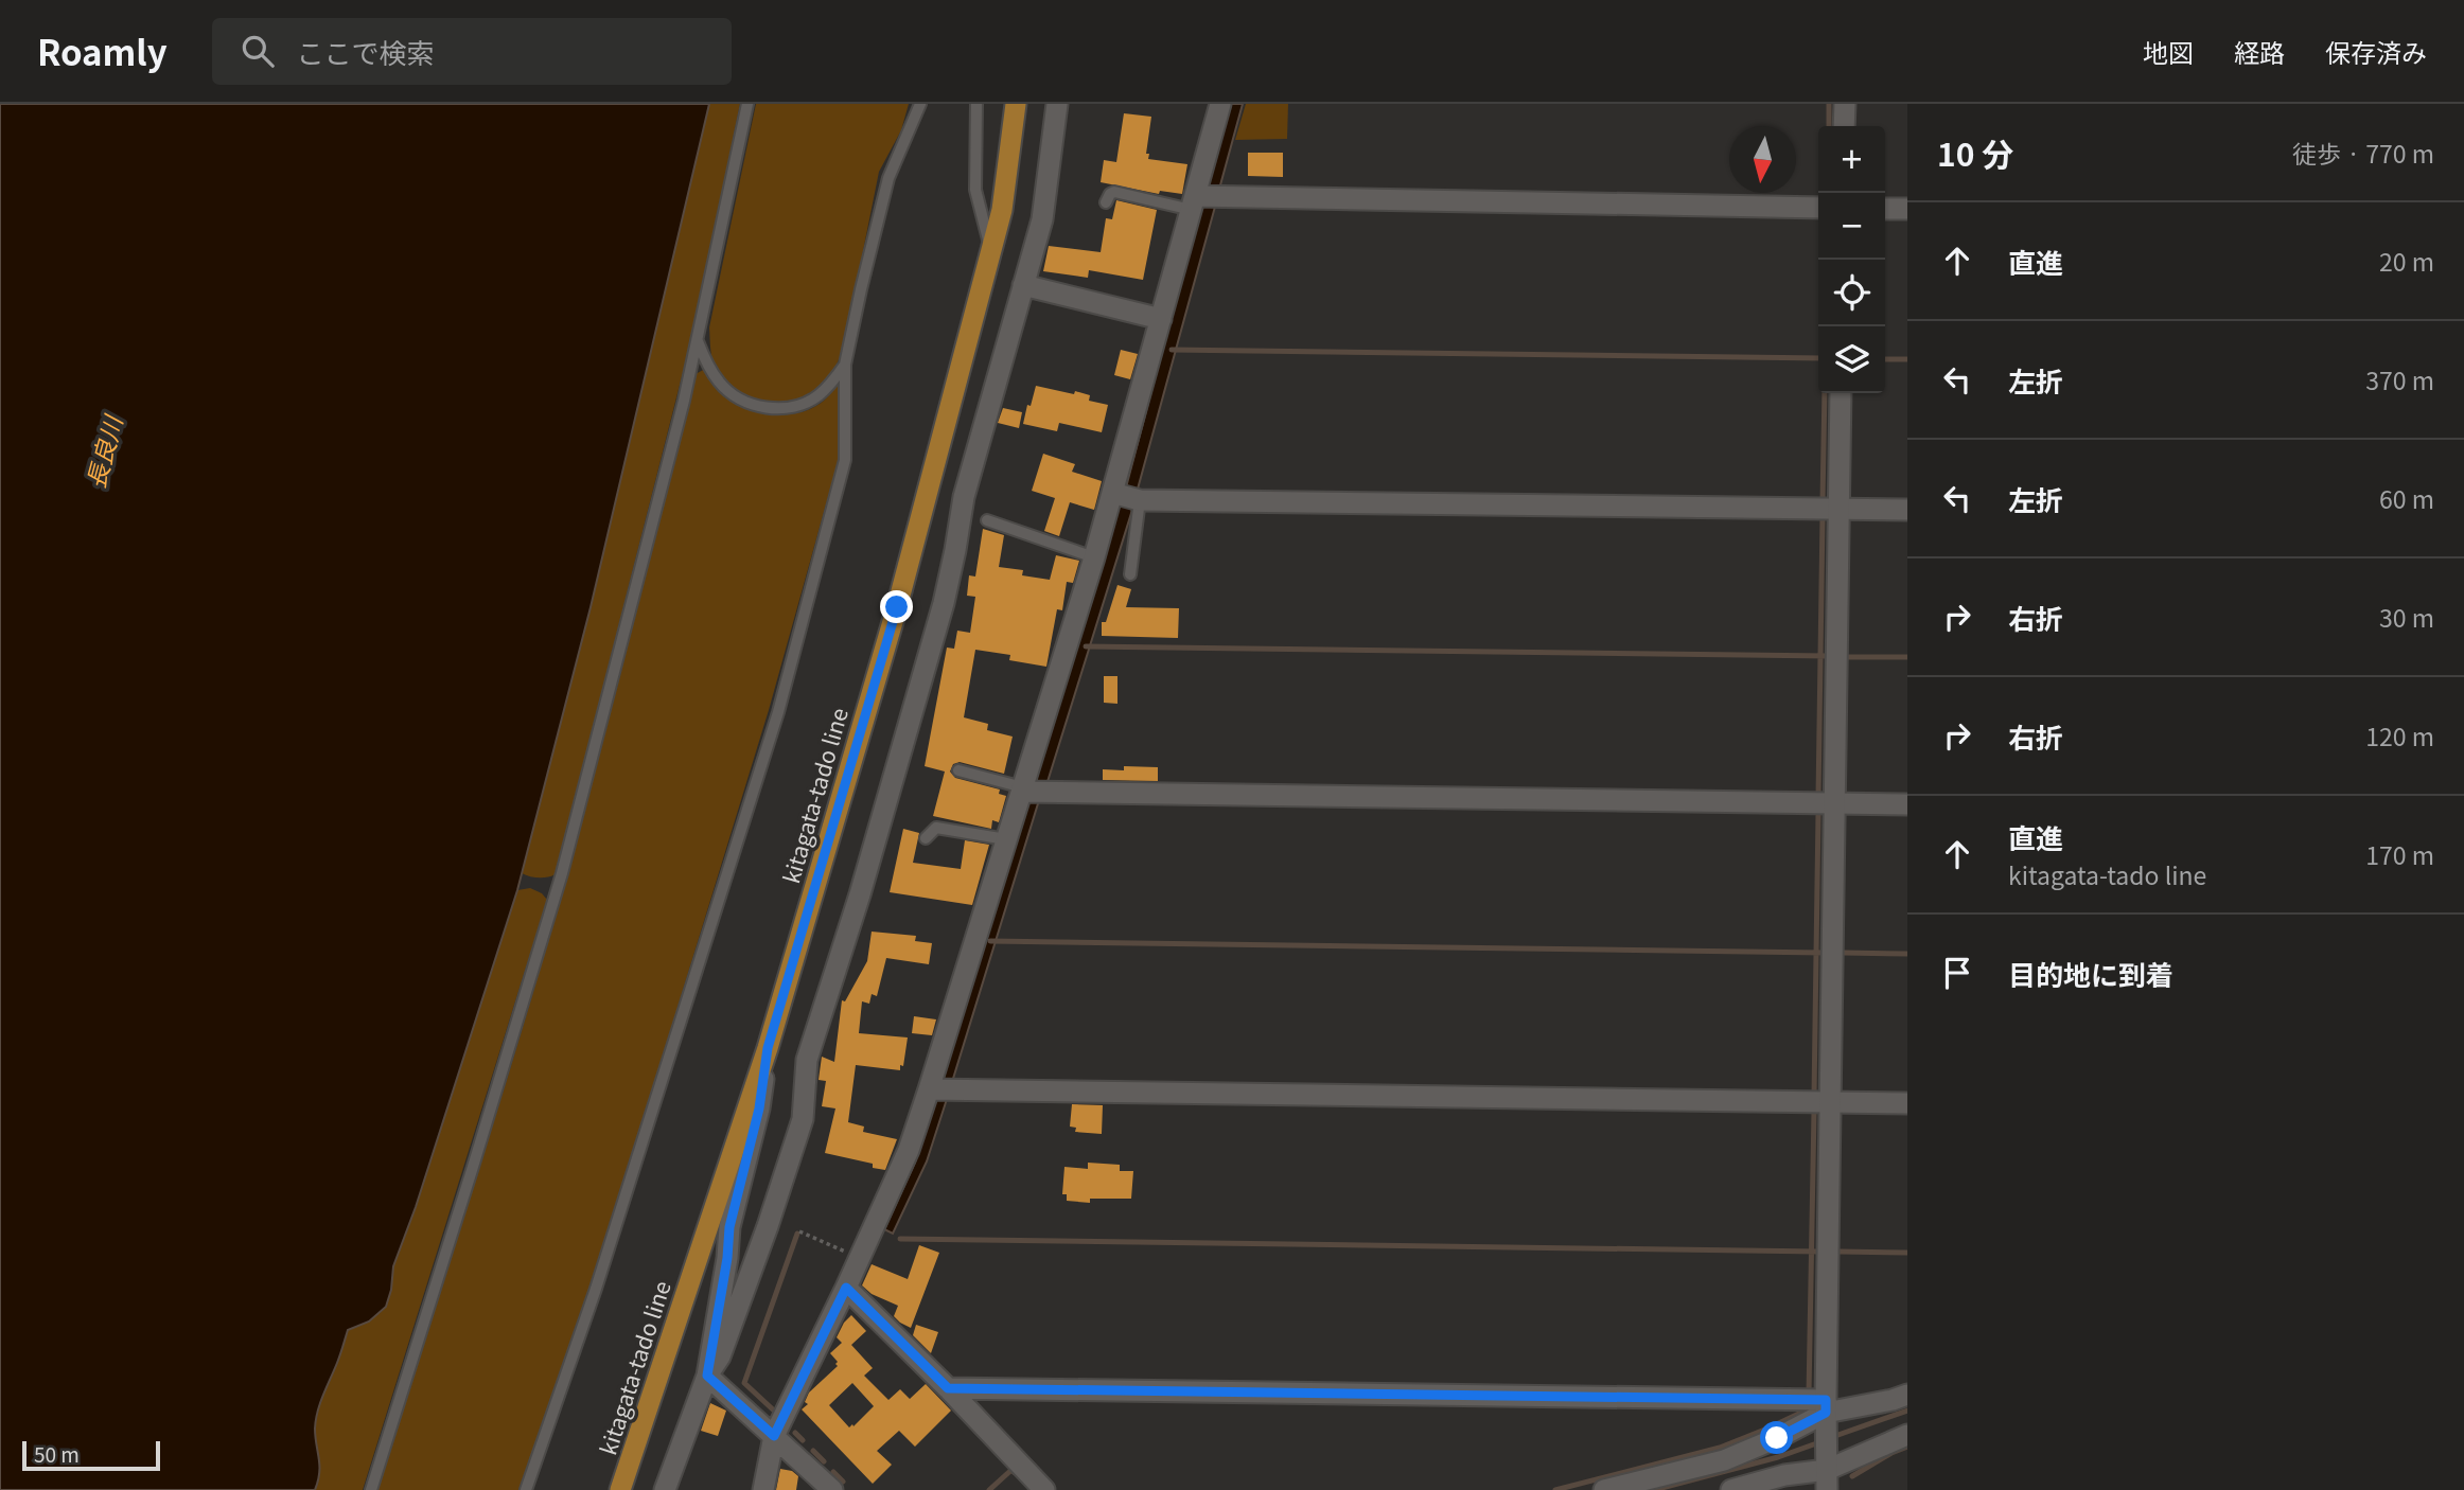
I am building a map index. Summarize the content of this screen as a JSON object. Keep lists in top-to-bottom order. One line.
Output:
{"streets":{"main road":["kitagata-tado line"]},"water":["長良川"],"scale_bar":"50 m","north":"bottom","page":{"header":"Roamly","search":"ここで検索","nav":["地図","経路","保存済み"],"heading":["10 分","徒歩 · 770 m"],"map_buttons":["+","−"],"list":[["直進","20 m"],["左折","370 m"],["左折","60 m"],["右折","30 m"],["右折","120 m"],["直進","kitagata-tado line","170 m"],"目的地に到着"],"scale":"50 m"}}
